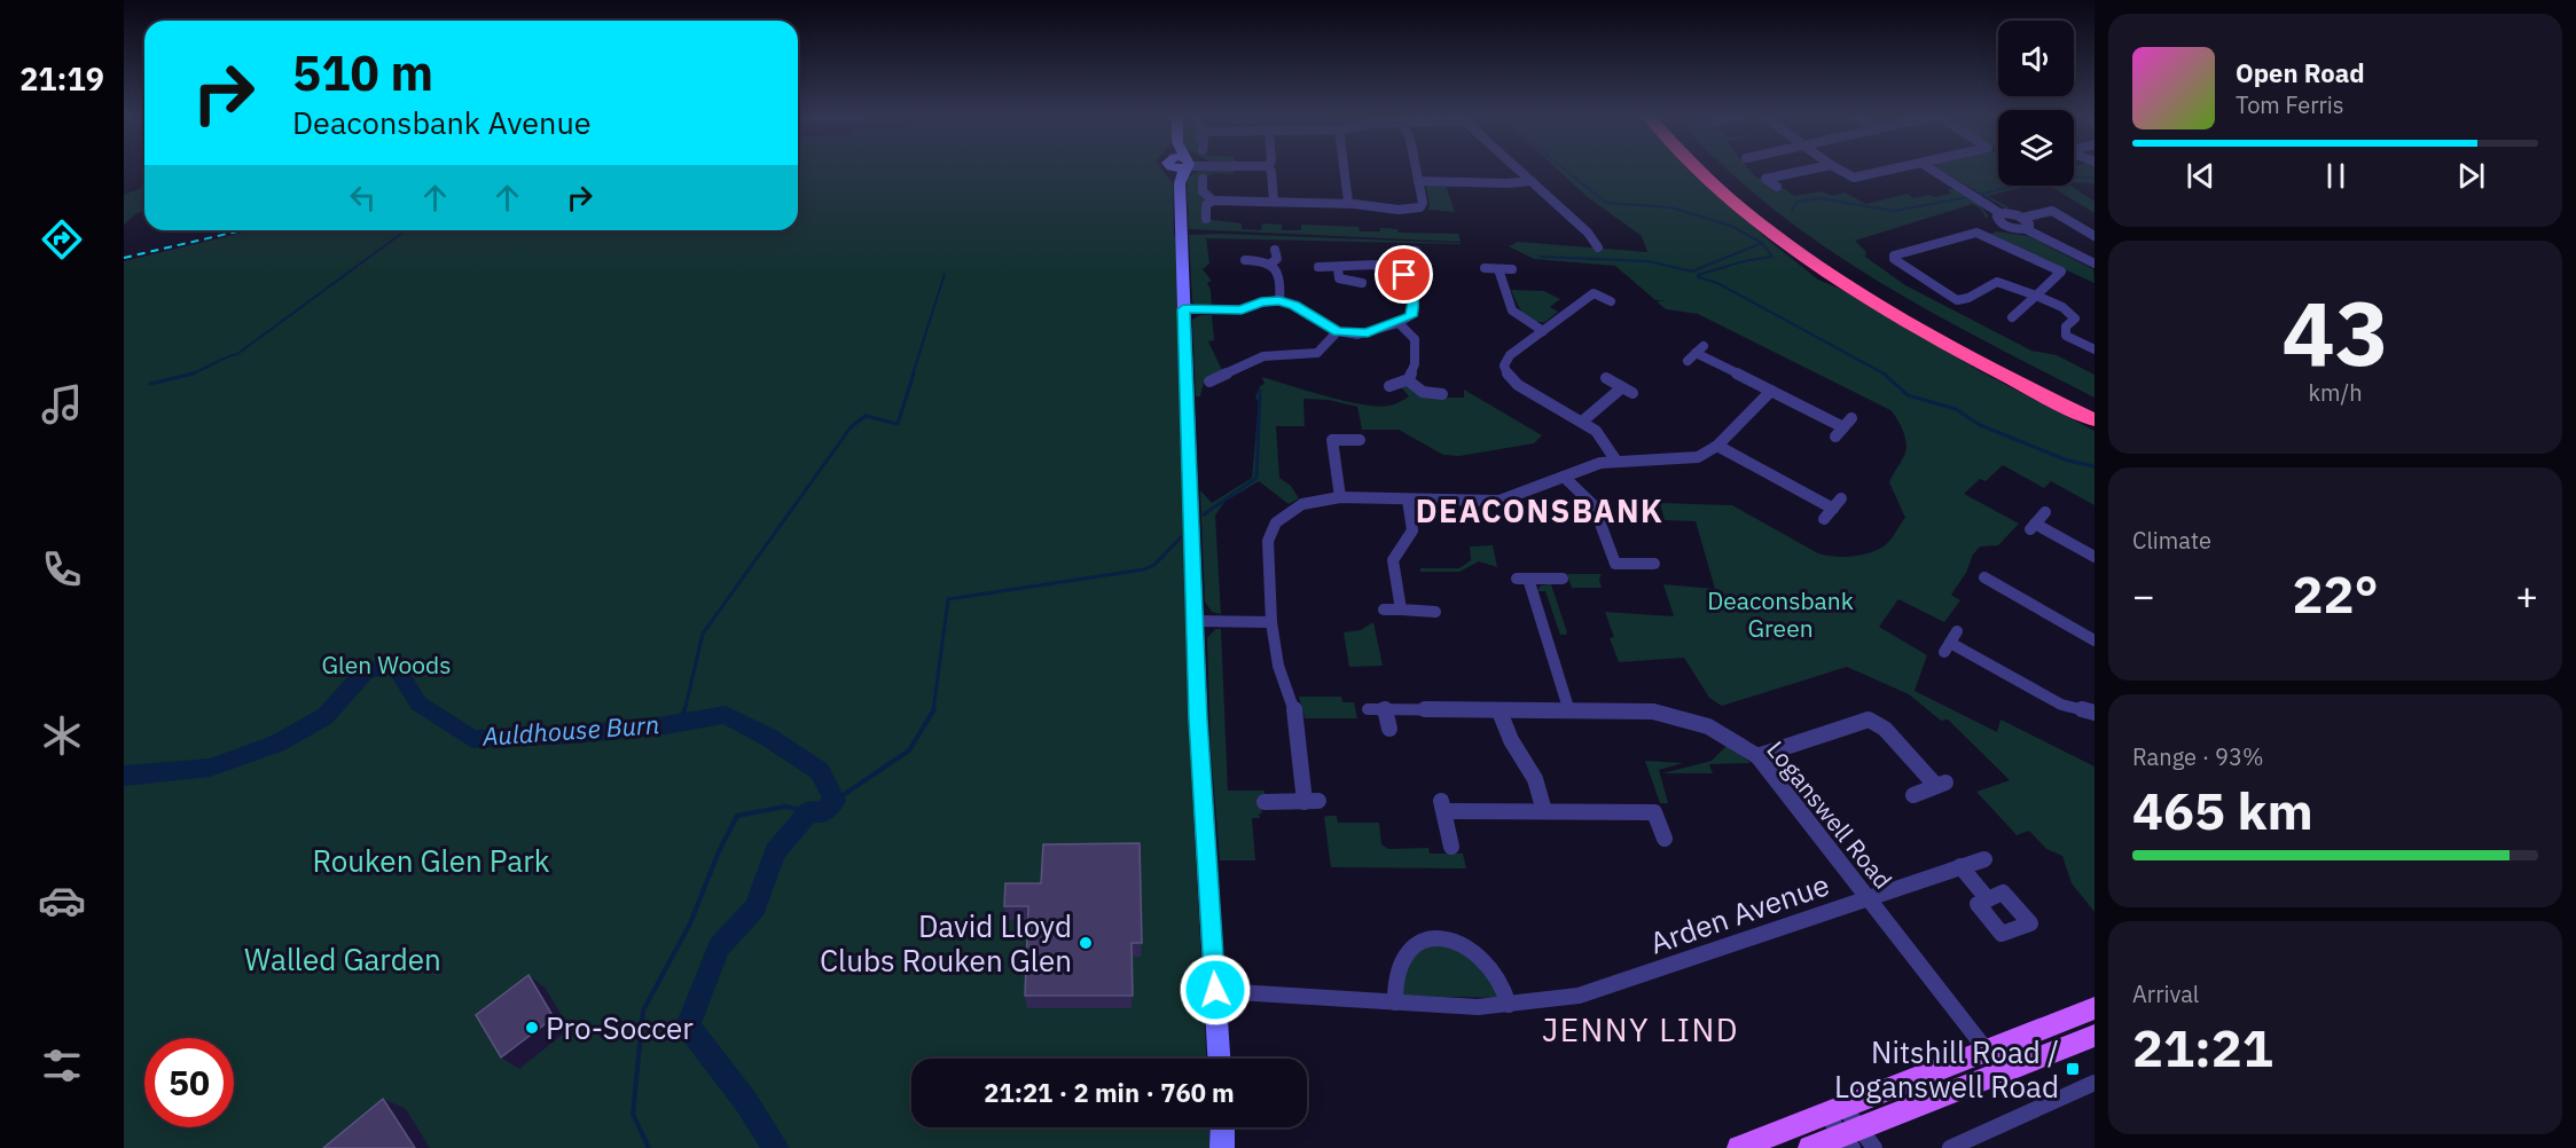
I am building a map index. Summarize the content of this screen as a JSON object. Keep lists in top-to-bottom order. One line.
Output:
{"streets":{"street":["Loganswell Road","Arden Avenue"]},"crossings":[["Loganswell Road","Arden Avenue"]],"districts":["DEACONSBANK","JENNY LIND"],"water":["Auldhouse Burn"],"parks":["Deaconsbank Green","Glen Woods","Rouken Glen Park","Walled Garden"],"places":{"other":["David Lloyd Clubs Rouken Glen","Pro-Soccer"],"transit":["Nitshill Road / Loganswell Road"]},"page":{"tabs":"21:19","turn":["510 m","Deaconsbank Avenue"],"song":["Open Road","Tom Ferris"],"tile":[["43","km/h"],"Climate",["Range · 93%","465 km"],["Arrival","21:21"]],"heat":["−","22°","+"],"limit":"50","trip":"21:21 · 2 min · 760 m"}}
